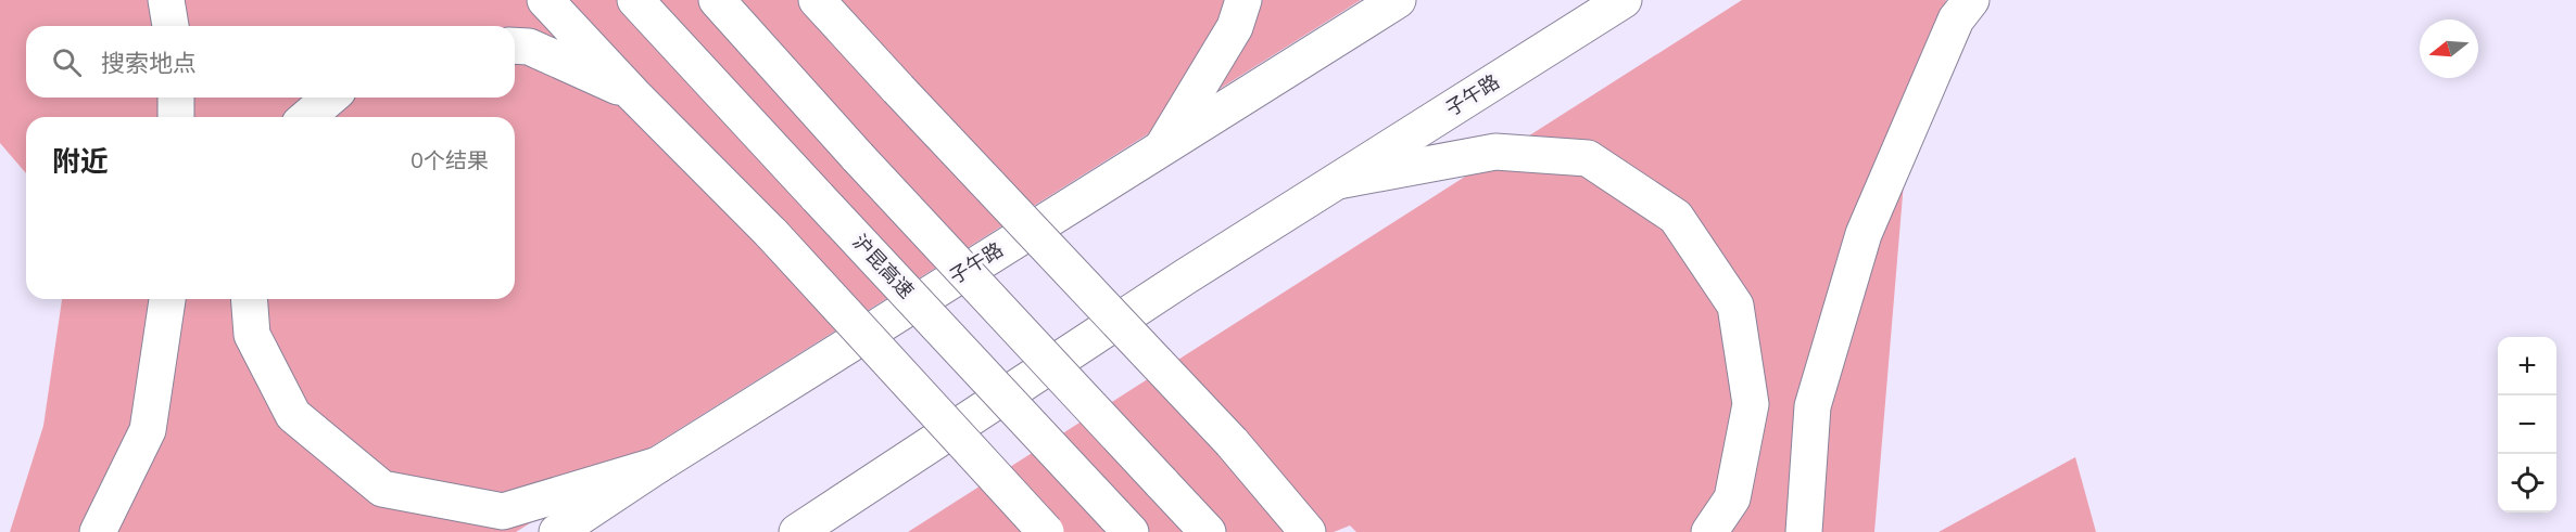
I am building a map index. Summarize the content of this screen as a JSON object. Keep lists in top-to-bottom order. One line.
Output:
{"streets":{"main road":["子午路","沪昆高速"]},"north":"left","page":{"search":"搜索地点","heading":["附近","0个结果"],"map_buttons":["+","−"]}}
